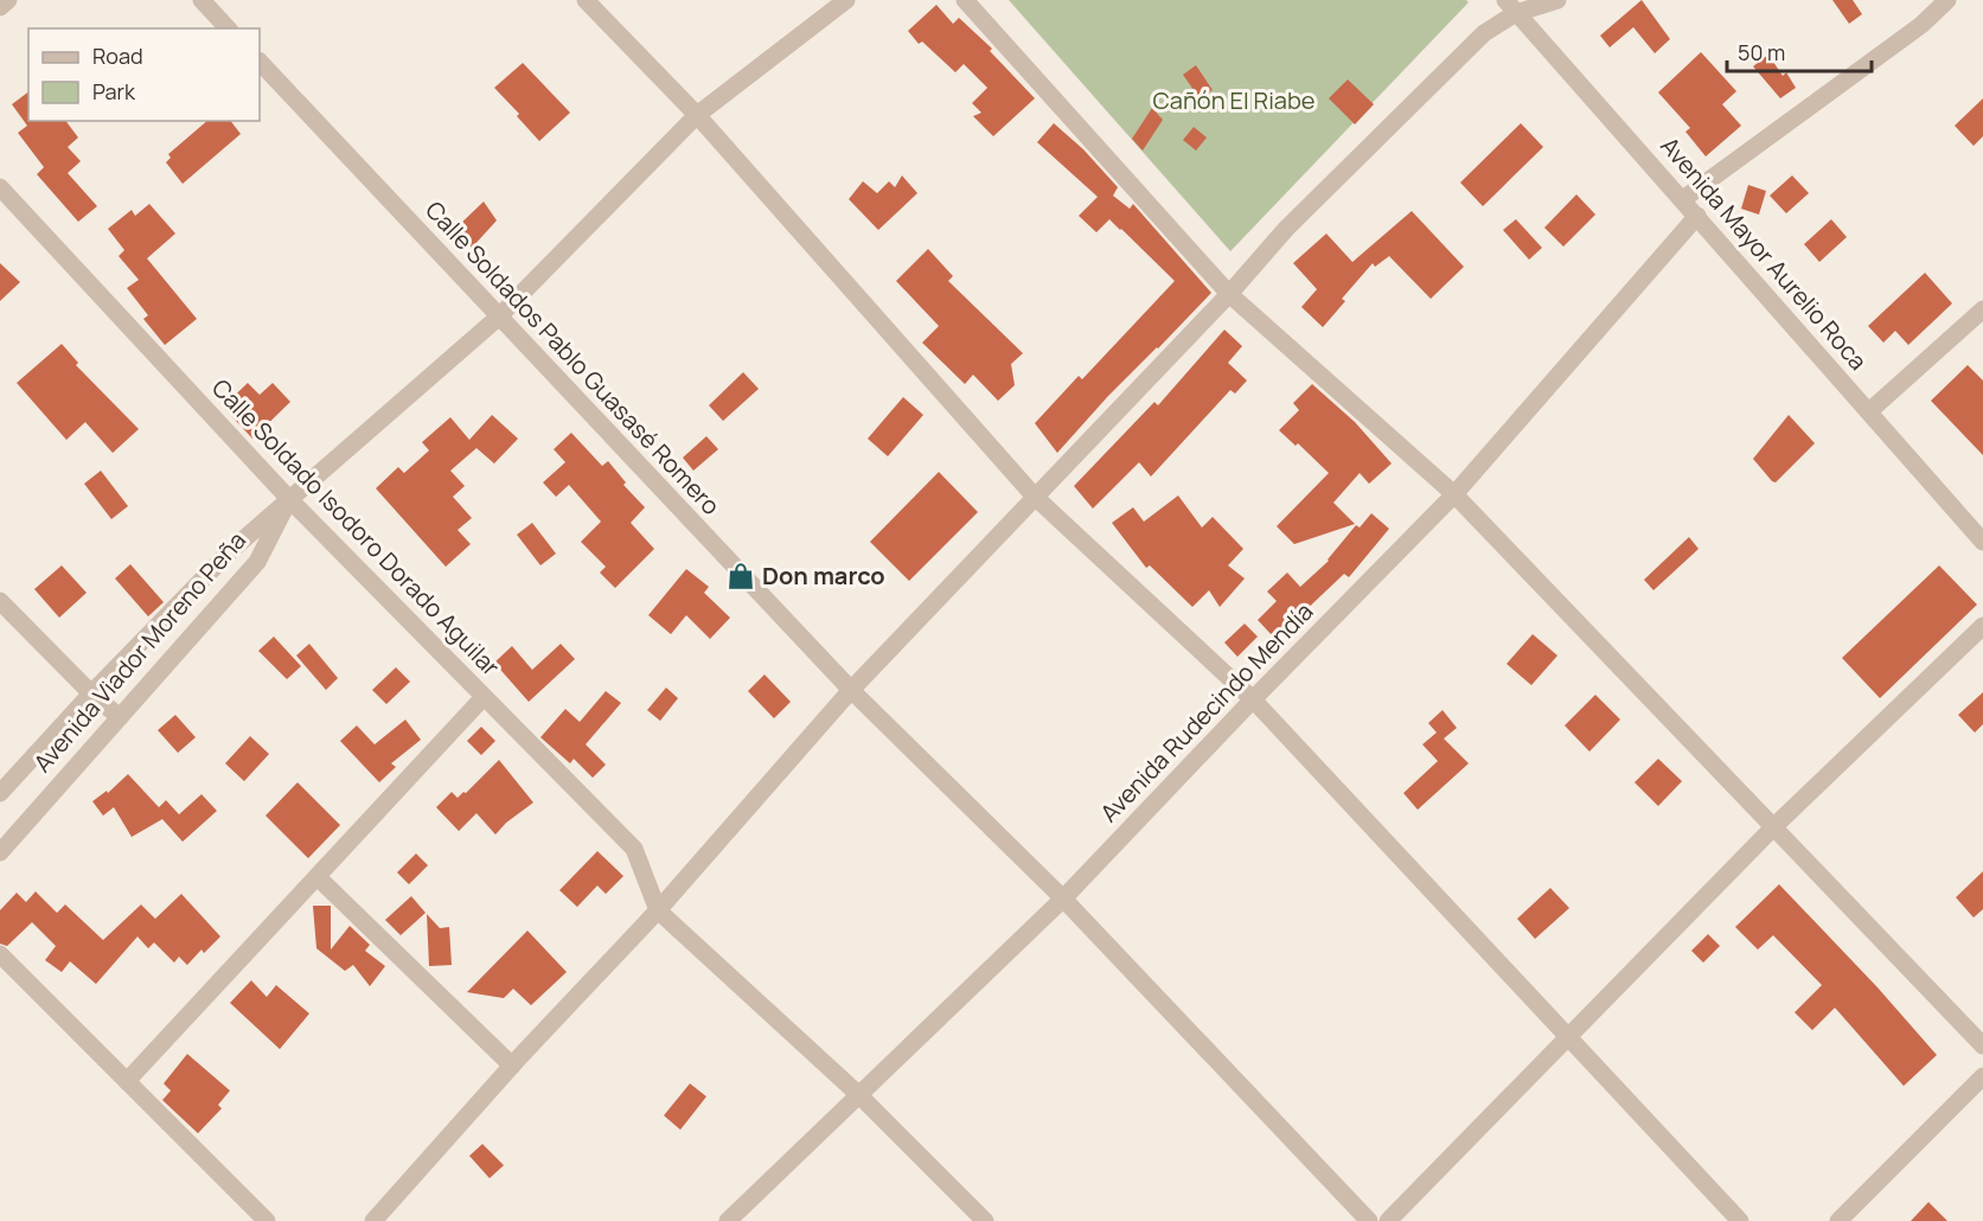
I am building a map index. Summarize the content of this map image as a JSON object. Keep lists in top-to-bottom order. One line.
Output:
{"streets":{"street":["Avenida Mayor Aurelio Roca","Calle Soldados Pablo Guasasé Romero","Calle Soldado Isodoro Dorado Aguilar","Avenida Viador Moreno Peña","Avenida Rudecindo Mendía"]},"crossings":[["Avenida Mayor Aurelio Roca","Avenida Rudecindo Mendía"],["Calle Soldados Pablo Guasasé Romero","Avenida Rudecindo Mendía"],["Calle Soldado Isodoro Dorado Aguilar","Avenida Viador Moreno Peña"]],"parks":["Cañón El Riabe"],"places":{"shop":["Don marco"]},"legend":["Road","Park"],"scale_bar":"50 m"}
